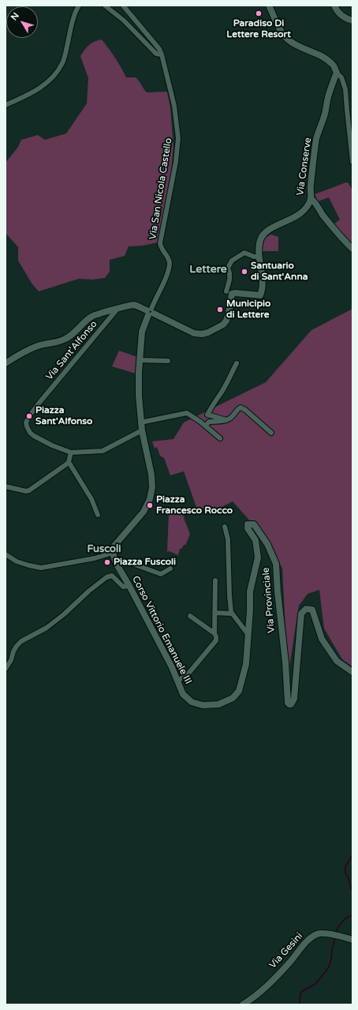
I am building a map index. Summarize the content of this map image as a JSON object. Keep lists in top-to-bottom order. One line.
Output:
{"streets":{"street":["Via Conserve","Via San Nicola Castello","Via Sant'Alfonso","Via Provinciale","Corso Vittorio Emanuele III","Via Gesini"]},"crossings":[["Via Provinciale","Corso Vittorio Emanuele III"]],"districts":["Lettere","Fuscoli"],"places":["Paradiso Di Lettere Resort","Santuario di Sant'Anna","Municipio di Lettere","Piazza Sant'Alfonso","Piazza Francesco Rocco","Piazza Fuscoli"],"north":"top left"}
